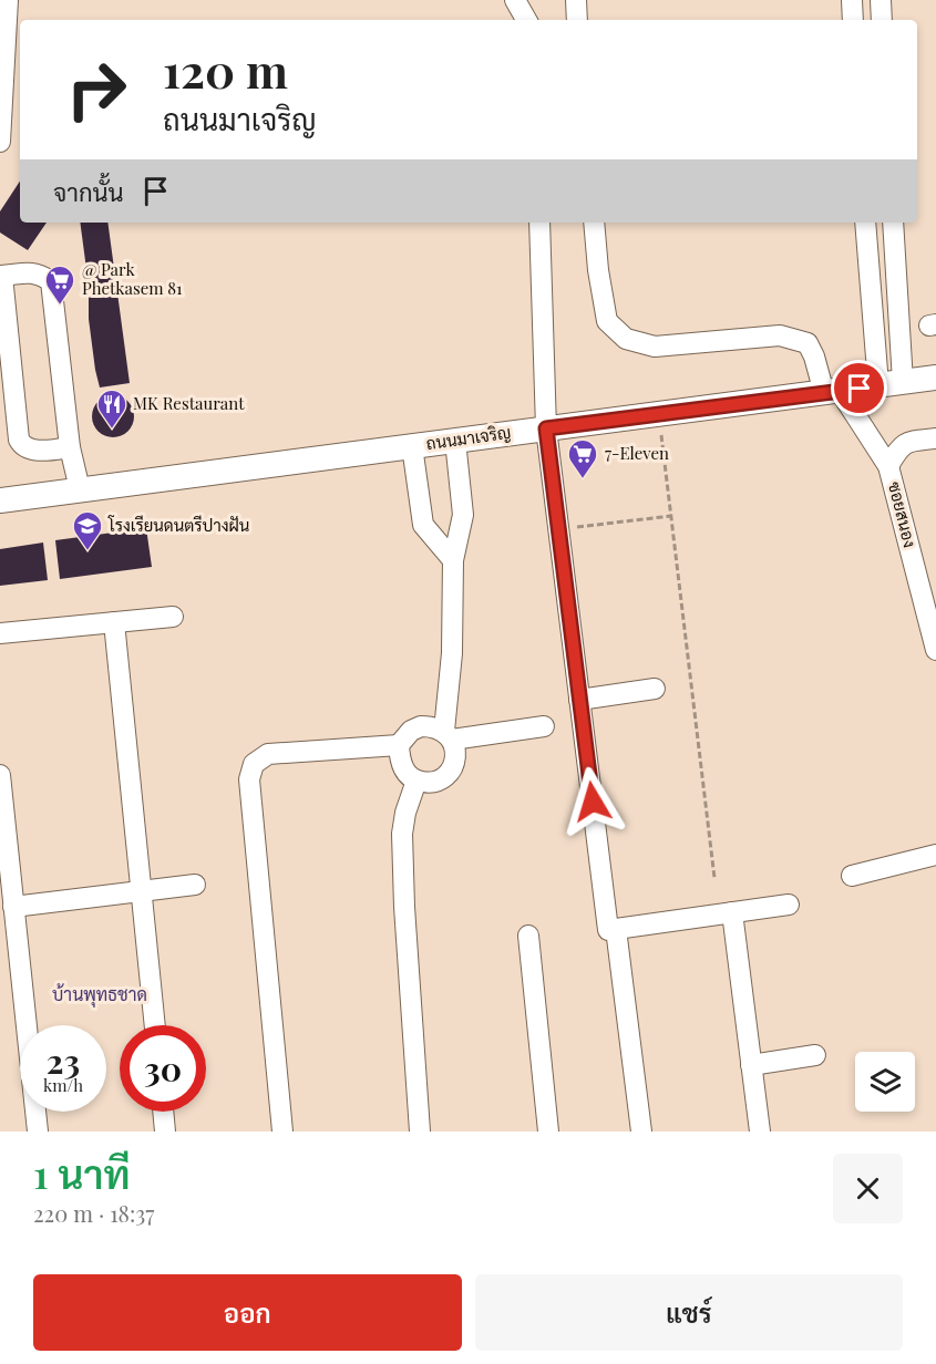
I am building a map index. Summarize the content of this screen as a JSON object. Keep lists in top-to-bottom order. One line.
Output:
{"streets":{"main road":["ถนนมาเจริญ"],"street":["ซอยสนอง"]},"crossings":[["ถนนมาเจริญ","ซอยสนอง"]],"districts":["บ้านพุทธชาด"],"places":{"supermarket":["@ Park Phetkasem 81","7-Eleven"],"restaurant":["MK Restaurant"],"school or university":["โรงเรียนดนตรีปางฝัน"]},"page":{"turn":["120 m","ถนนมาเจริญ"],"then":"จากนั้น","speed":"23 km/h","limit":"30","heading":["1 นาที","220 m · 18:37"],"buttons":["ออก","แชร์"]}}
